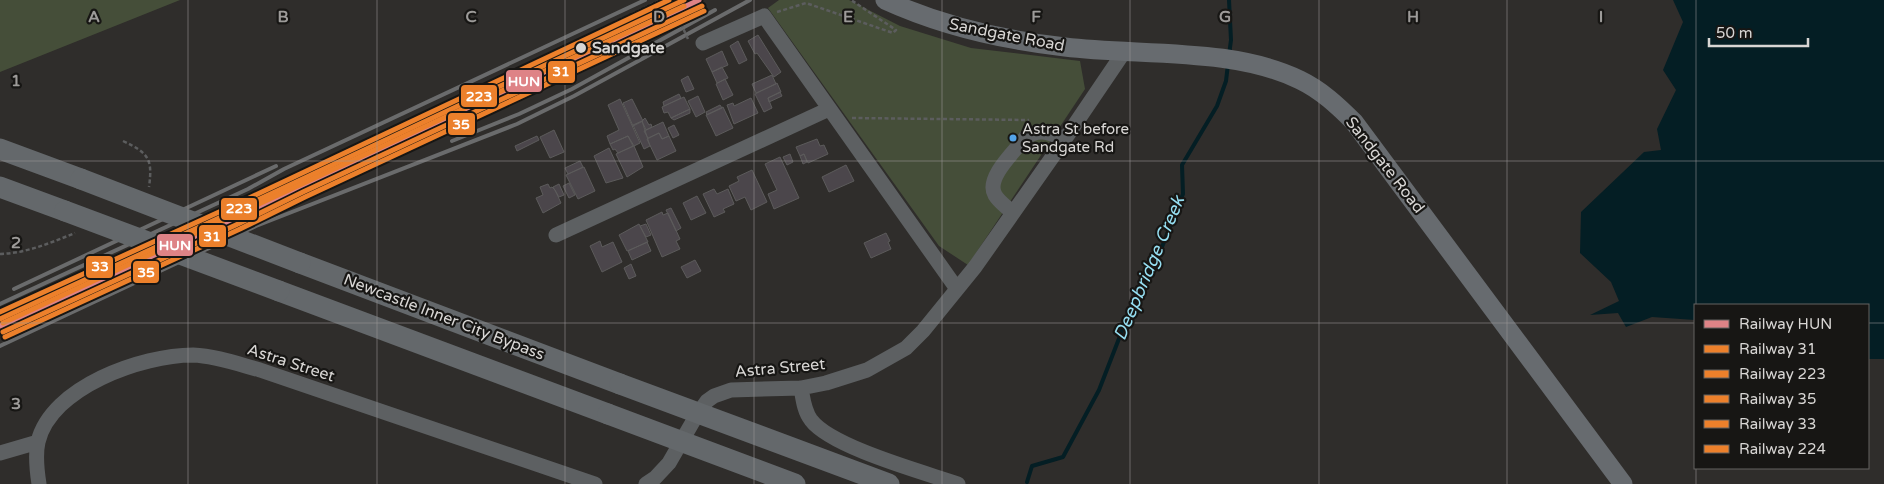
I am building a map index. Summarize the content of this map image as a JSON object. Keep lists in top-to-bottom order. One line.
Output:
{"streets":{"highway":["Newcastle Inner City Bypass"],"main road":["Sandgate Road"],"street":["Astra Street"]},"crossings":[["Sandgate Road","Astra Street"]],"water":["Deepbridge Creek"],"places":["Sandgate","Astra St before Sandgate Rd"],"lines":["rail line HUN","rail line 223","rail line 33","rail line 31","rail line 224","rail line 35"],"legend":["Railway HUN","Railway 31","Railway 223","Railway 35","Railway 33","Railway 224"],"scale_bar":"50 m","grid":{"columns":["A","B","C","D","E","F","G","H","I"],"rows":["1","2","3"]}}
